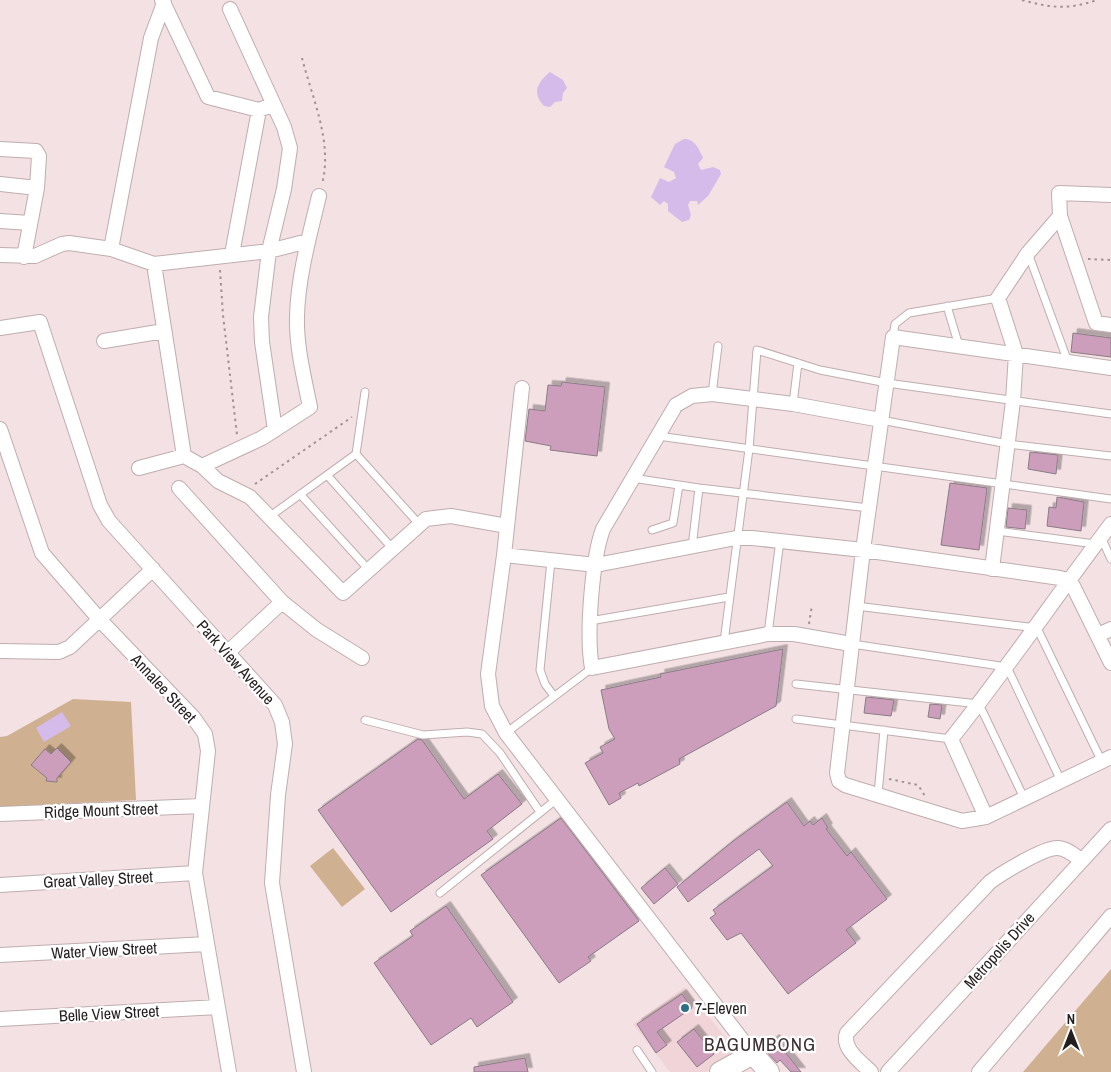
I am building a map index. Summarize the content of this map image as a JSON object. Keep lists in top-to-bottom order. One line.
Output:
{"streets":{"street":["Park View Avenue","Annalee Street","Ridge Mount Street","Great Valley Street","Water View Street","Metropolis Drive","Belle View Street"]},"crossings":[["Annalee Street","Ridge Mount Street"],["Annalee Street","Great Valley Street"],["Annalee Street","Water View Street"],["Annalee Street","Belle View Street"]],"districts":["BAGUMBONG"],"places":["7-Eleven"],"north":"top"}
